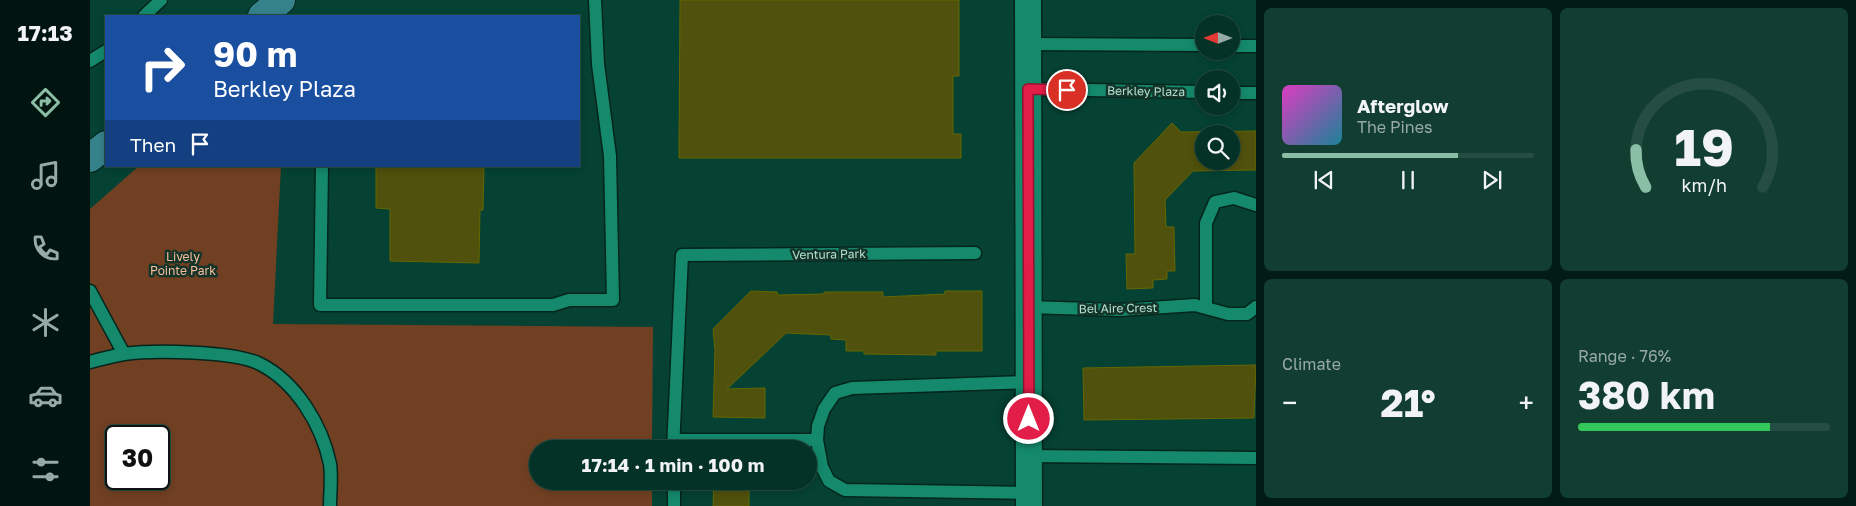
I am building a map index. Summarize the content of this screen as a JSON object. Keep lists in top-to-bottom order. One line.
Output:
{"streets":{"lane":["Berkley Plaza","Ventura Park","Bel Aire Crest"]},"parks":["Lively Pointe Park"],"north":"left","page":{"tabs":"17:13","turn":["90 m","Berkley Plaza"],"song":["Afterglow","The Pines"],"then":"Then","tile":["Climate",["Range · 76%","380 km"]],"heat":["−","21°","+"],"limit":"30","trip":"17:14 · 1 min · 100 m","gauge":["19","km/h"]}}
